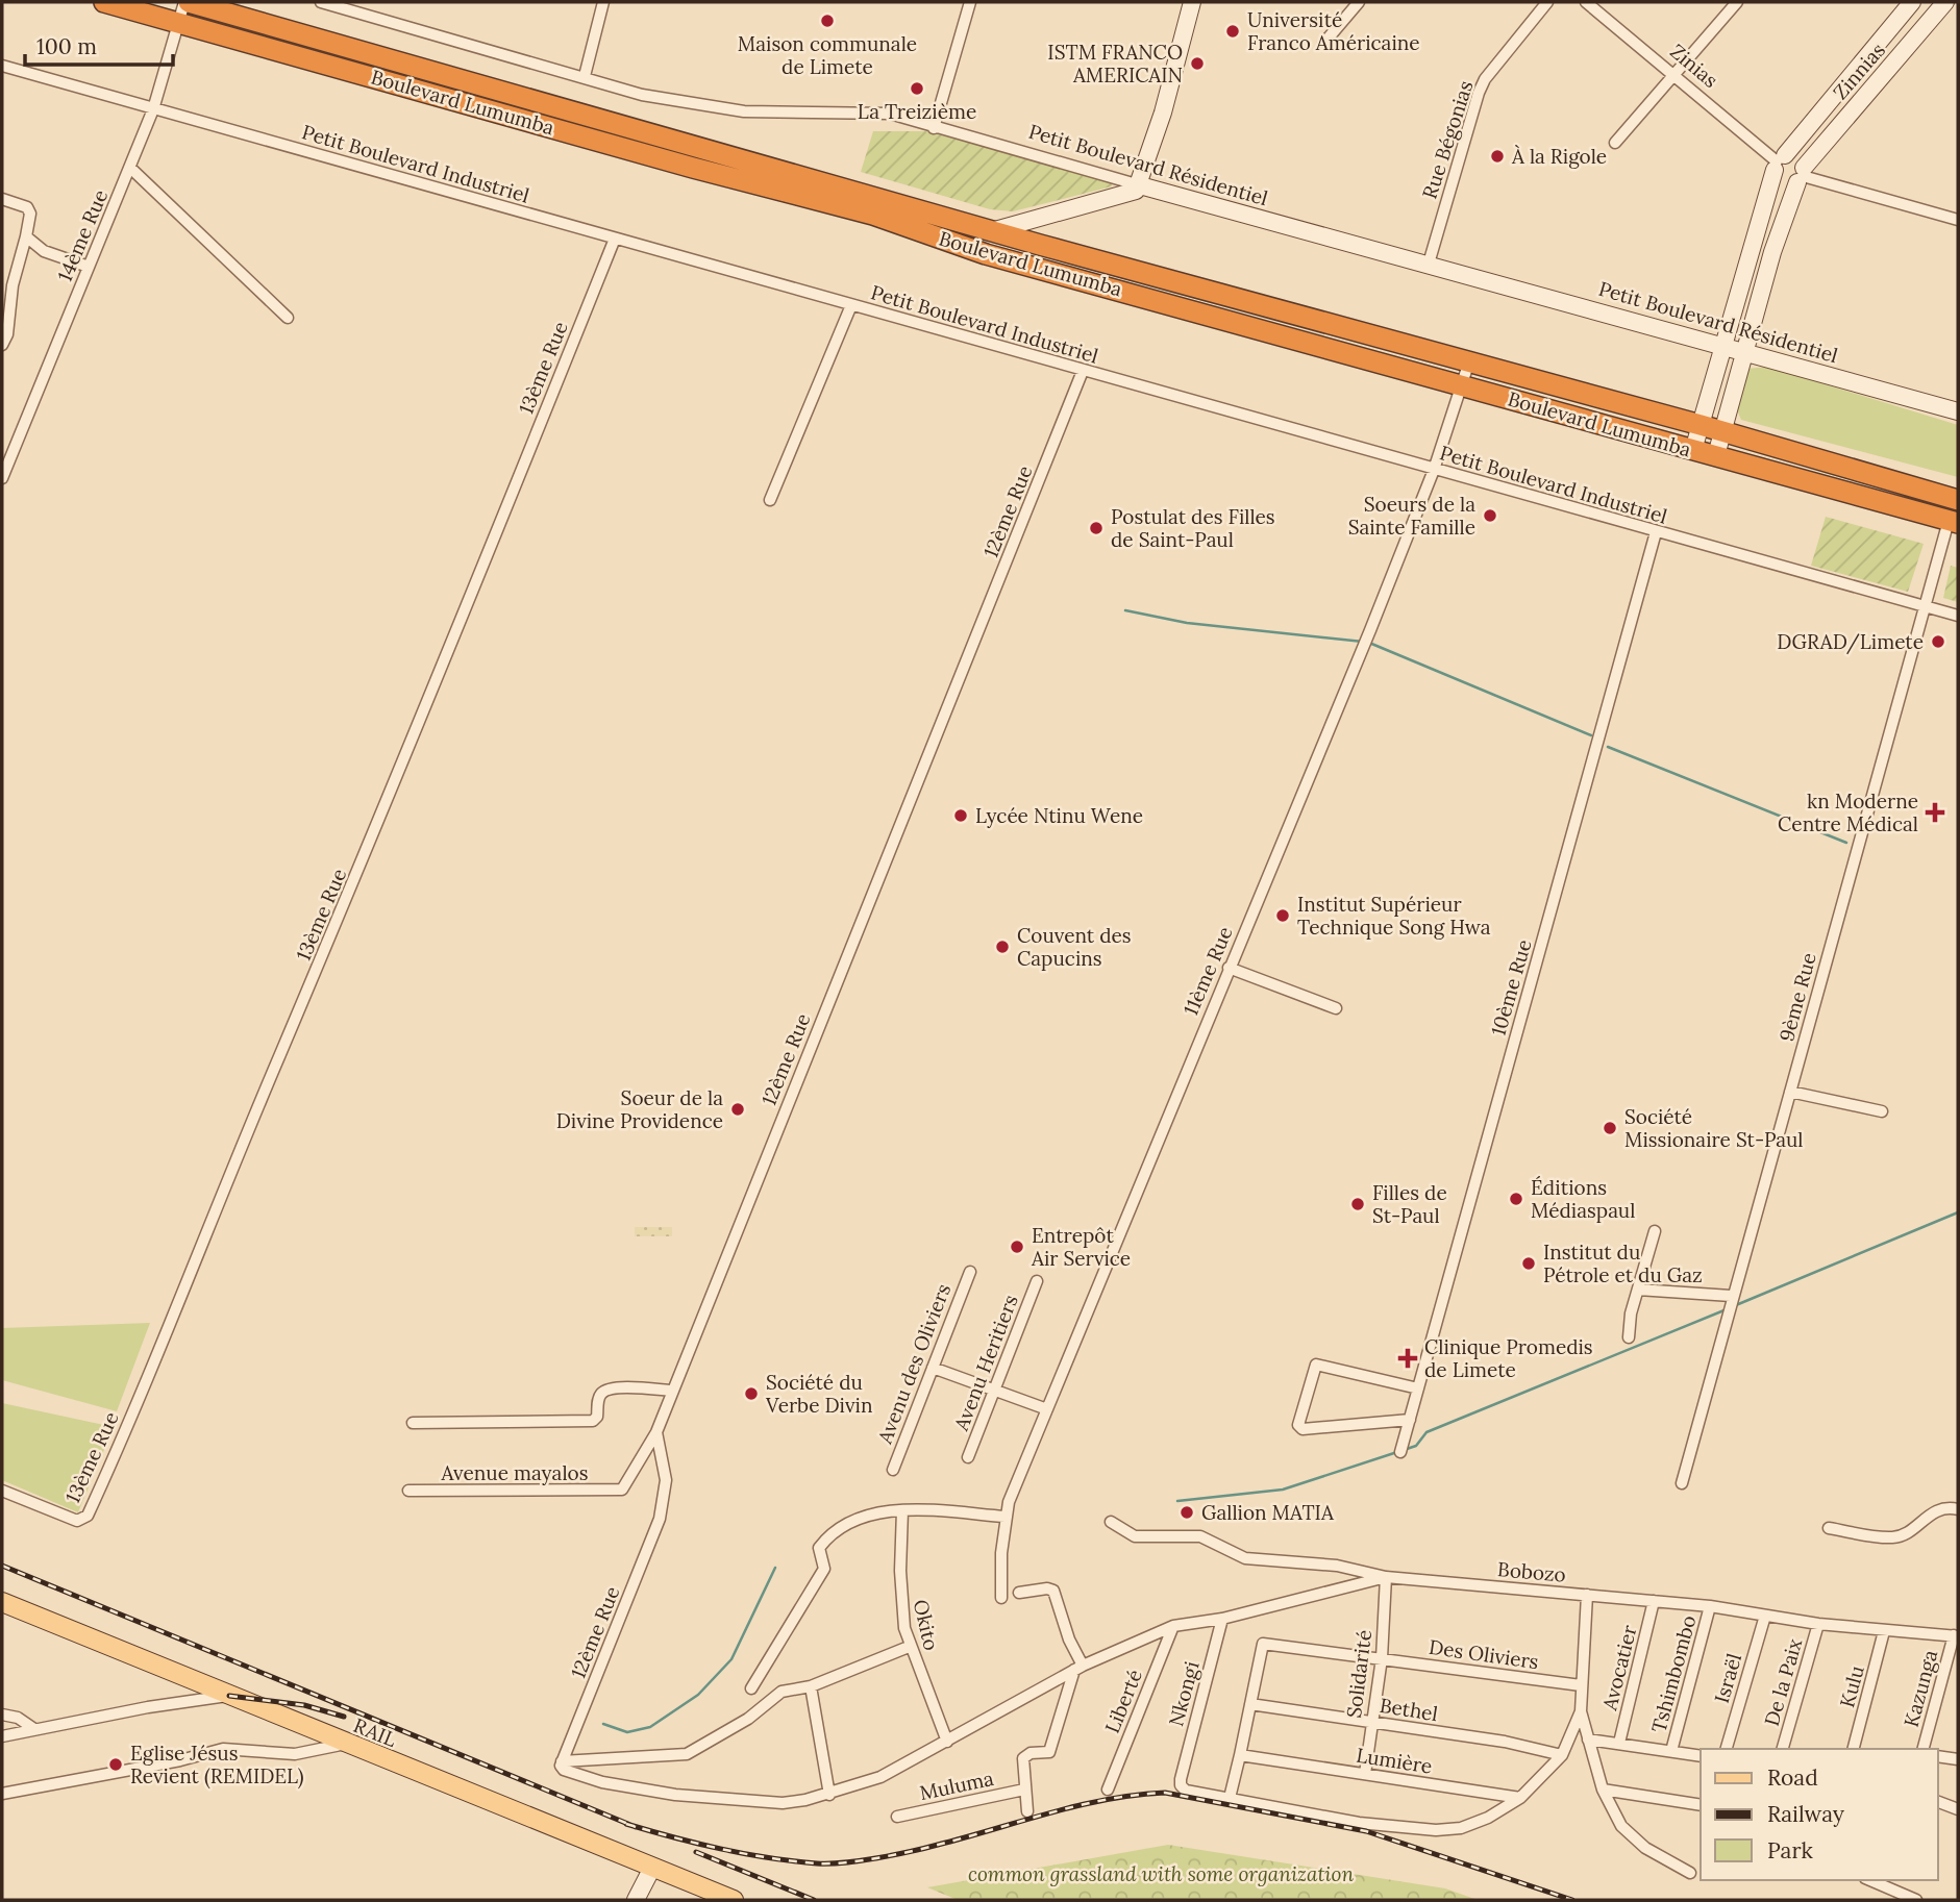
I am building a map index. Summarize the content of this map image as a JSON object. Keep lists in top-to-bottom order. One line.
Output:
{"streets":{"highway":["Boulevard Lumumba"],"main road":["RAIL"],"street":["Zinias","Zinnias","Rue Bégonias","Petit Boulevard Industriel","Petit Boulevard Résidentiel","14ème Rue","13ème Rue","12ème Rue","11ème Rue","10ème Rue","9ème Rue","Avenu Heritiers","Avenu des Oliviers","Avenue mayalos","Bobozo","Okito","Des Oliviers","Avocatier","Solidarité","Tshimbombo","Israël","De la Paix","Kulu","Kazunga","Nkongi","Liberté","Bethel","Lumière","Muluma"]},"crossings":[["Boulevard Lumumba","14ème Rue"],["Boulevard Lumumba","11ème Rue"],["Boulevard Lumumba","9ème Rue"],["Rue Bégonias","Petit Boulevard Résidentiel"],["Petit Boulevard Industriel","14ème Rue"],["Petit Boulevard Industriel","13ème Rue"],["Petit Boulevard Industriel","12ème Rue"],["Petit Boulevard Industriel","11ème Rue"],["Petit Boulevard Industriel","10ème Rue"],["Petit Boulevard Industriel","9ème Rue"],["12ème Rue","Avenue mayalos"],["Bobozo","Avocatier"],["Bobozo","Solidarité"],["Bobozo","Tshimbombo"],["Bobozo","Israël"],["Bobozo","De la Paix"],["Bobozo","Kulu"],["Bobozo","Kazunga"],["Des Oliviers","Solidarité"],["Solidarité","Bethel"],["Solidarité","Lumière"]],"parks":["common grassland with some organization"],"places":{"other":["Maison communale de Limete","Université Franco Américaine","ISTM FRANCO AMERICAIN","La Treizième","À la Rigole","Soeurs de la Sainte Famille","Postulat des Filles de Saint-Paul","DGRAD/Limete","Lycée Ntinu Wene","Institut Supérieur Technique Song Hwa","Couvent des Capucins","Soeur de la Divine Providence","Société Missionaire St-Paul","Éditions Médiaspaul","Filles de St-Paul","Entrepôt Air Service","Institut du Pétrole et du Gaz","Société du Verbe Divin","Gallion MATIA","Eglise Jésus Revient (REMIDEL)"],"health":["kn Moderne Centre Médical","Clinique Promedis de Limete"]},"legend":["Road","Railway","Park"],"scale_bar":"100 m"}
